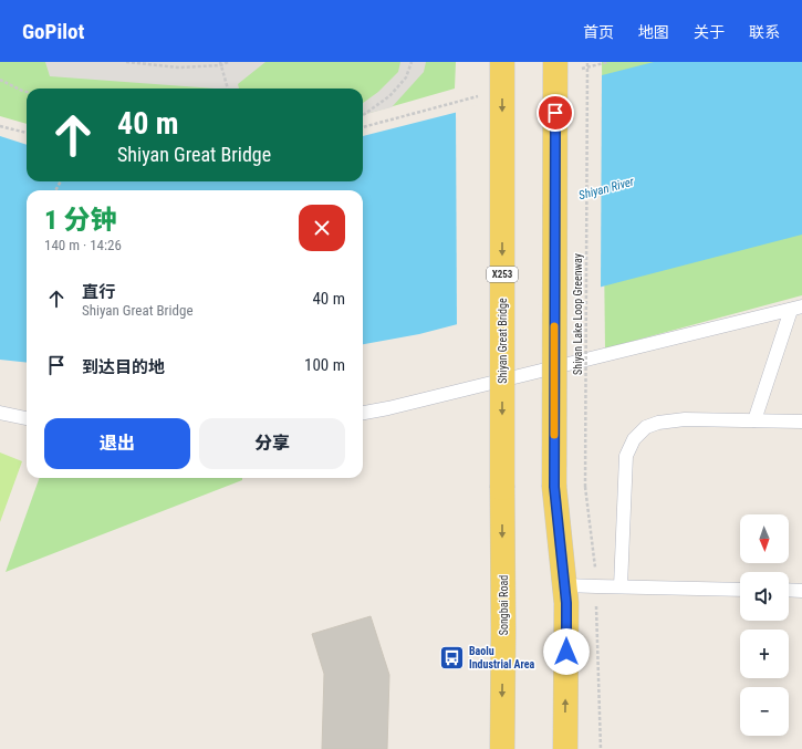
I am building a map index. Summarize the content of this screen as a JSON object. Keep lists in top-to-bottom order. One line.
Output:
{"streets":{"main road":["X253","Shiyan Great Bridge","Songbai Road"],"path":["Shiyan Lake Loop Greenway"]},"crossings":[["Shiyan Great Bridge","Songbai Road"]],"water":["Shiyan River"],"places":{"bus stop":["Baolu Industrial Area"]},"north":"bottom","page":{"header":"GoPilot","nav":["首页","地图","关于","联系"],"turn":["40 m","Shiyan Great Bridge"],"heading":["1 分钟","140 m · 14:26"],"list":[{"name":"直行","note":"Shiyan Great Bridge","value":"40 m"},{"name":"到达目的地","value":"100 m"}],"buttons":["退出","分享"],"map_buttons":["+","−"]}}
